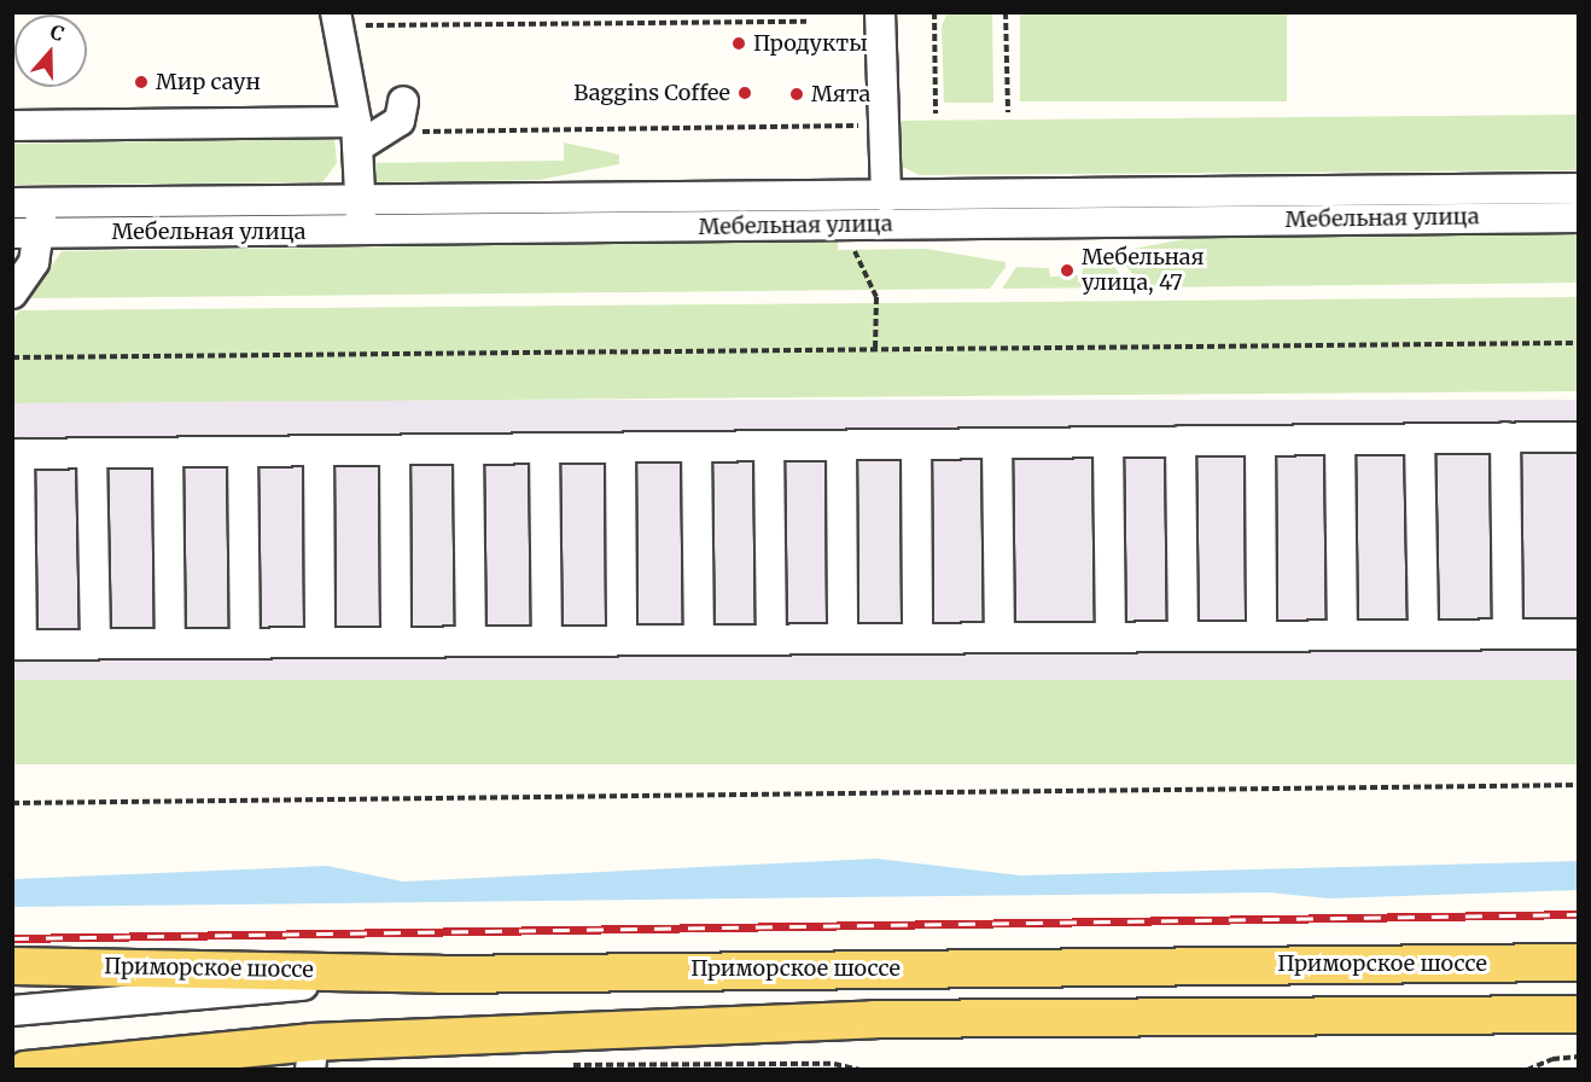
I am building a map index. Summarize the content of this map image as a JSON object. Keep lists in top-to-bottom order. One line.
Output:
{"streets":{"main road":["Приморское шоссе"],"street":["Мебельная улица"]},"places":["Продукты","Мир саун","Baggins Coffee","Мята","Мебельная улица, 47"],"north":"top"}
